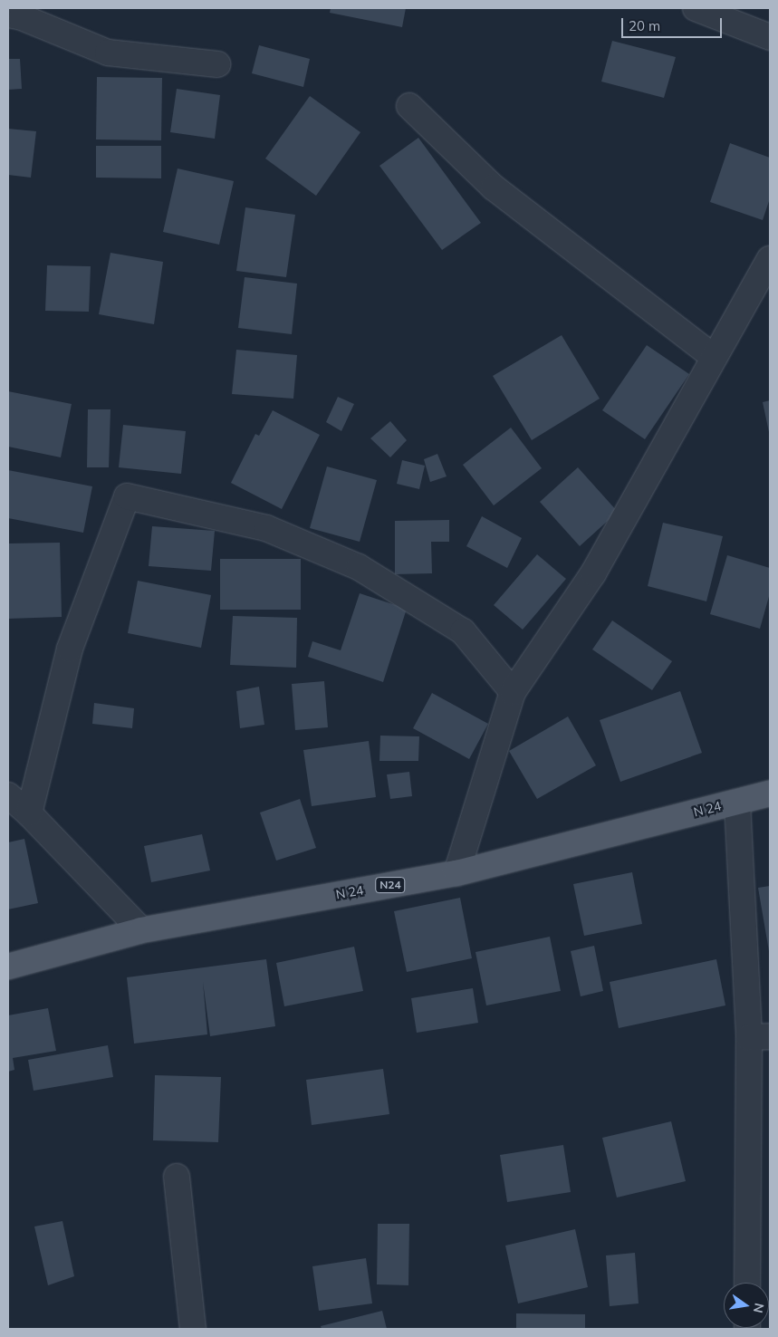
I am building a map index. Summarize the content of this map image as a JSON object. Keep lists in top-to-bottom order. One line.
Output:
{"streets":{"main road":["N 24","N24"]},"scale_bar":"20 m","north":"right"}
